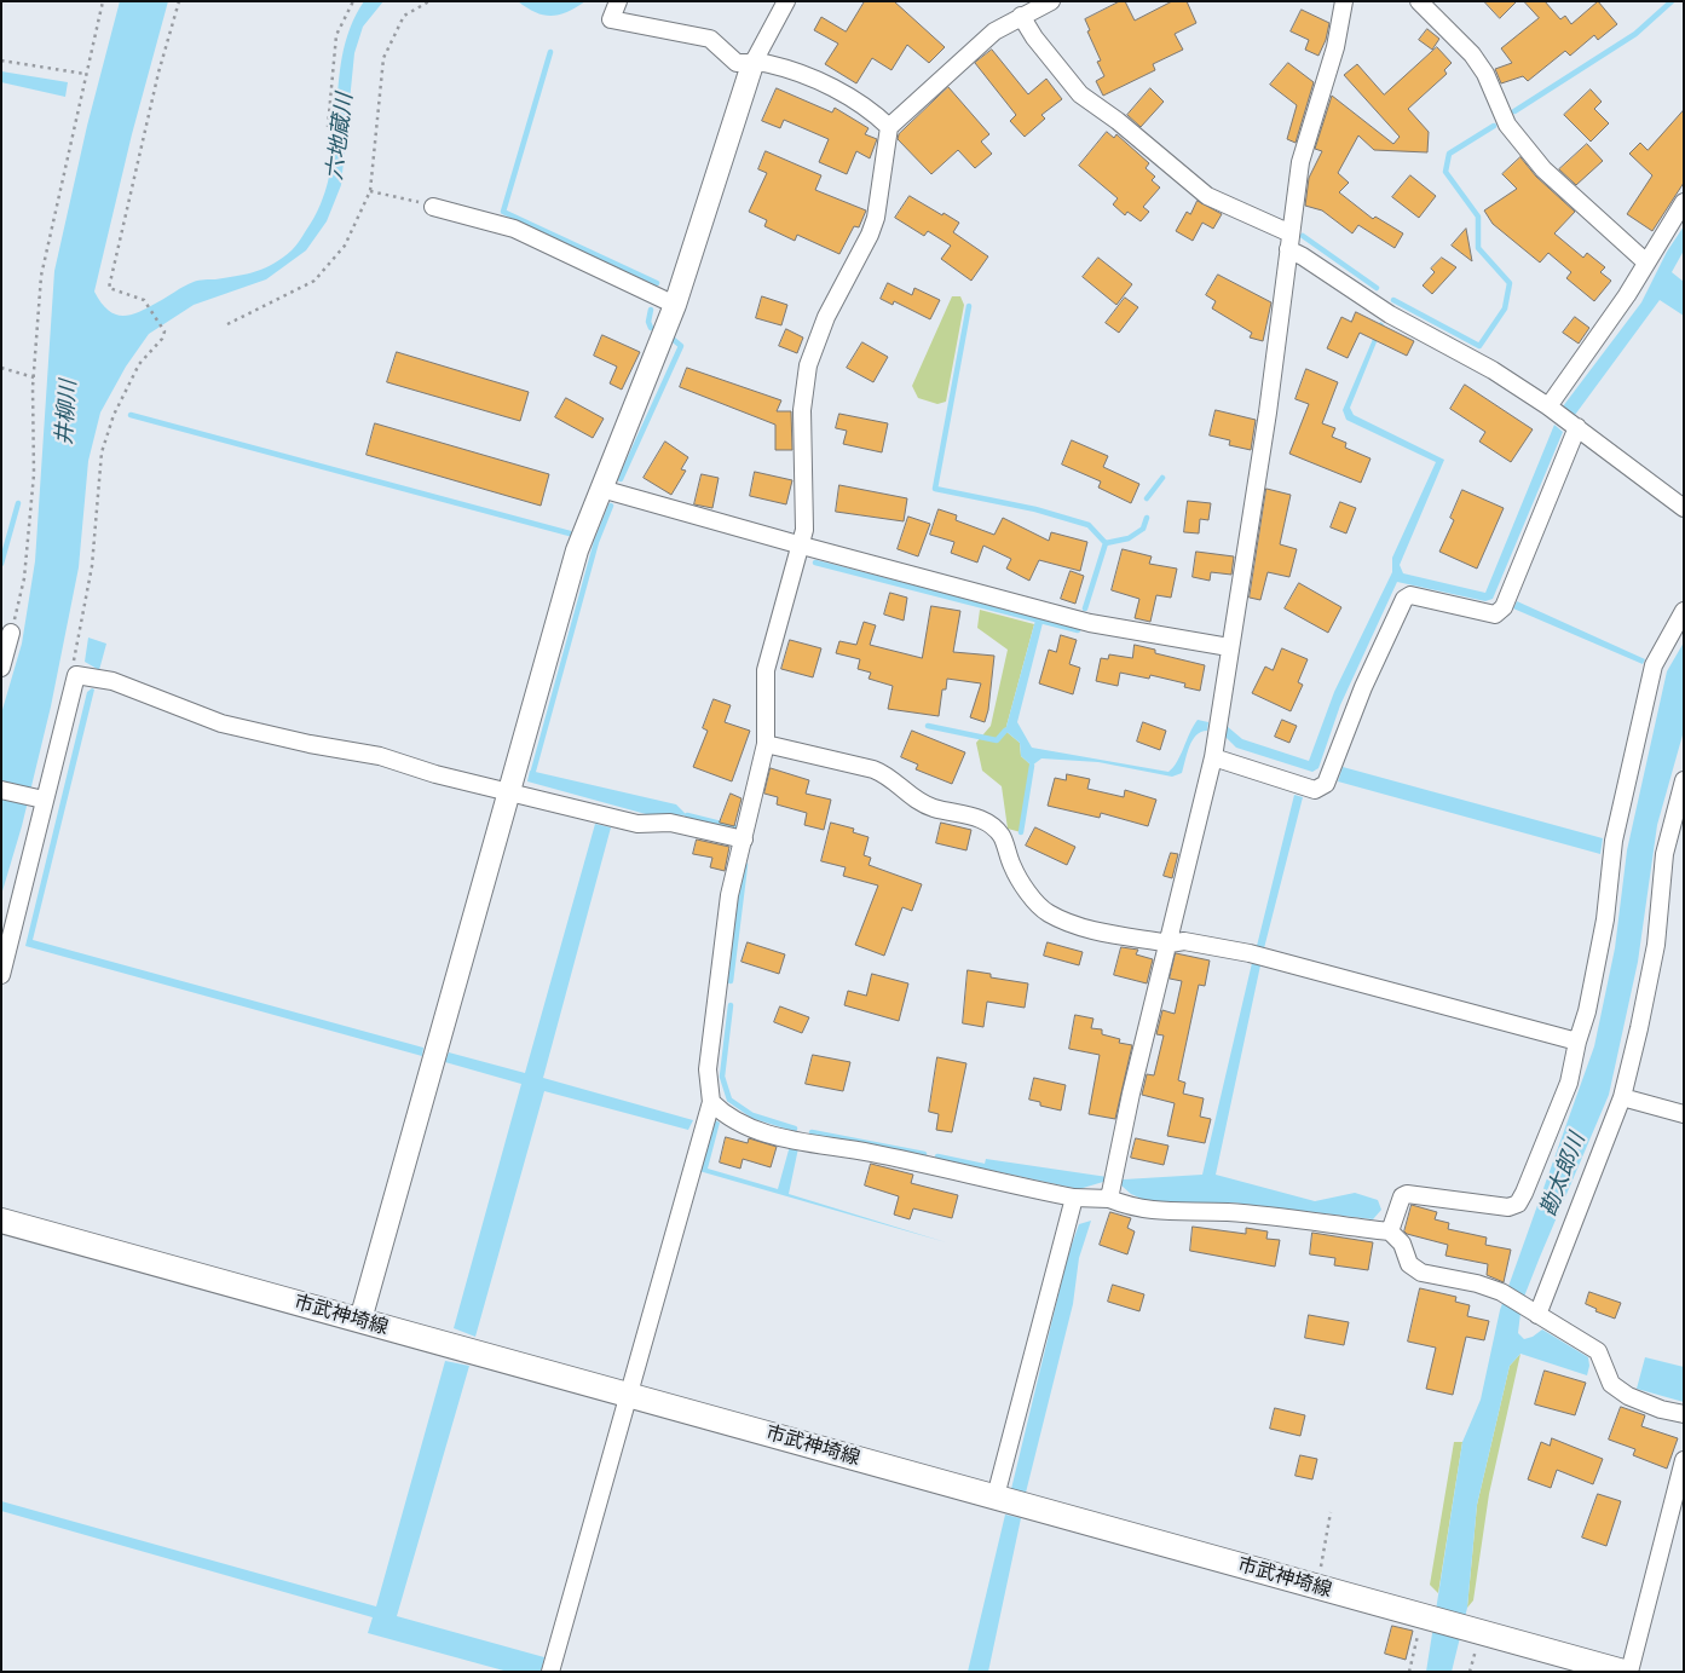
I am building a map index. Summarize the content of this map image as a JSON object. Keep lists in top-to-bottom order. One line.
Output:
{"streets":{"main road":["市武神埼線"]},"water":["六地蔵川","井柳川","勘太郎川"]}
